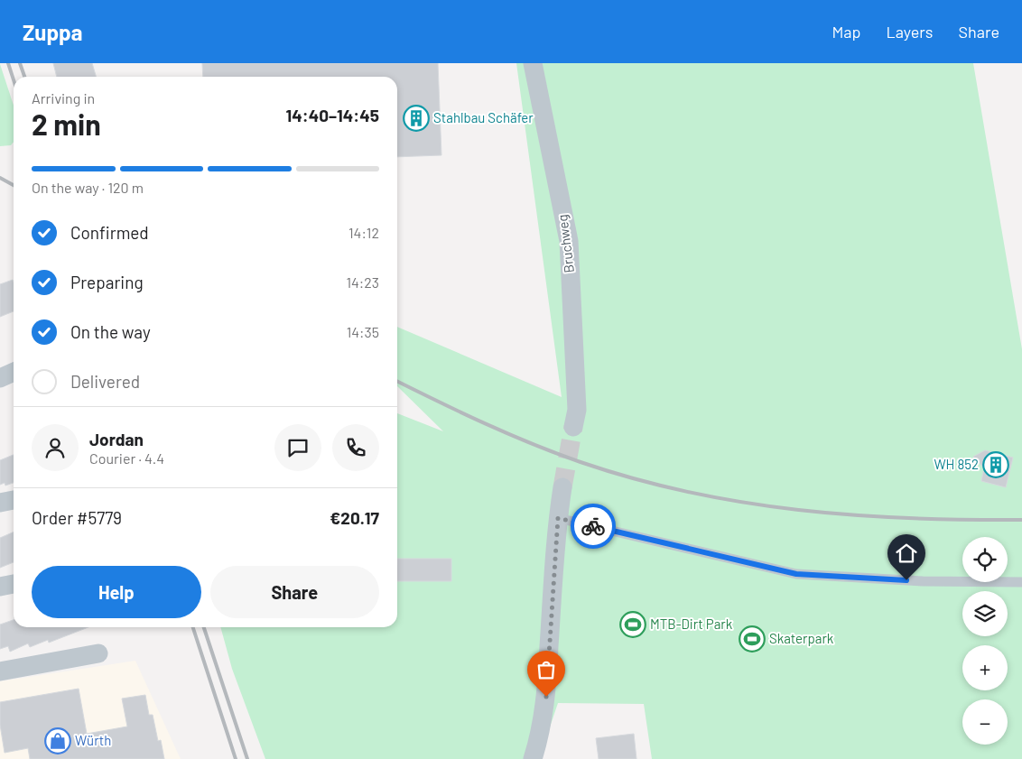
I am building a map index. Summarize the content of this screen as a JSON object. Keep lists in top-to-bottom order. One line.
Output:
{"streets":{"street":["Bruchweg"]},"places":{"building":["Stahlbau Schäfer","WH 852"],"sports":["MTB-Dirt Park","Skaterpark"],"shop":["Würth"]},"page":{"header":"Zuppa","nav":["Map","Layers","Share"],"heading":["2 min","Arriving in","14:40–14:45"],"panel":["Jordan","Courier · 4.4","Order #5779","€20.17"],"bar":"On the way · 120 m","list":[["Confirmed","14:12"],["Preparing","14:23"],["On the way","14:35"],"Delivered"],"map_buttons":["+","−"],"buttons":["Help","Share"]}}
